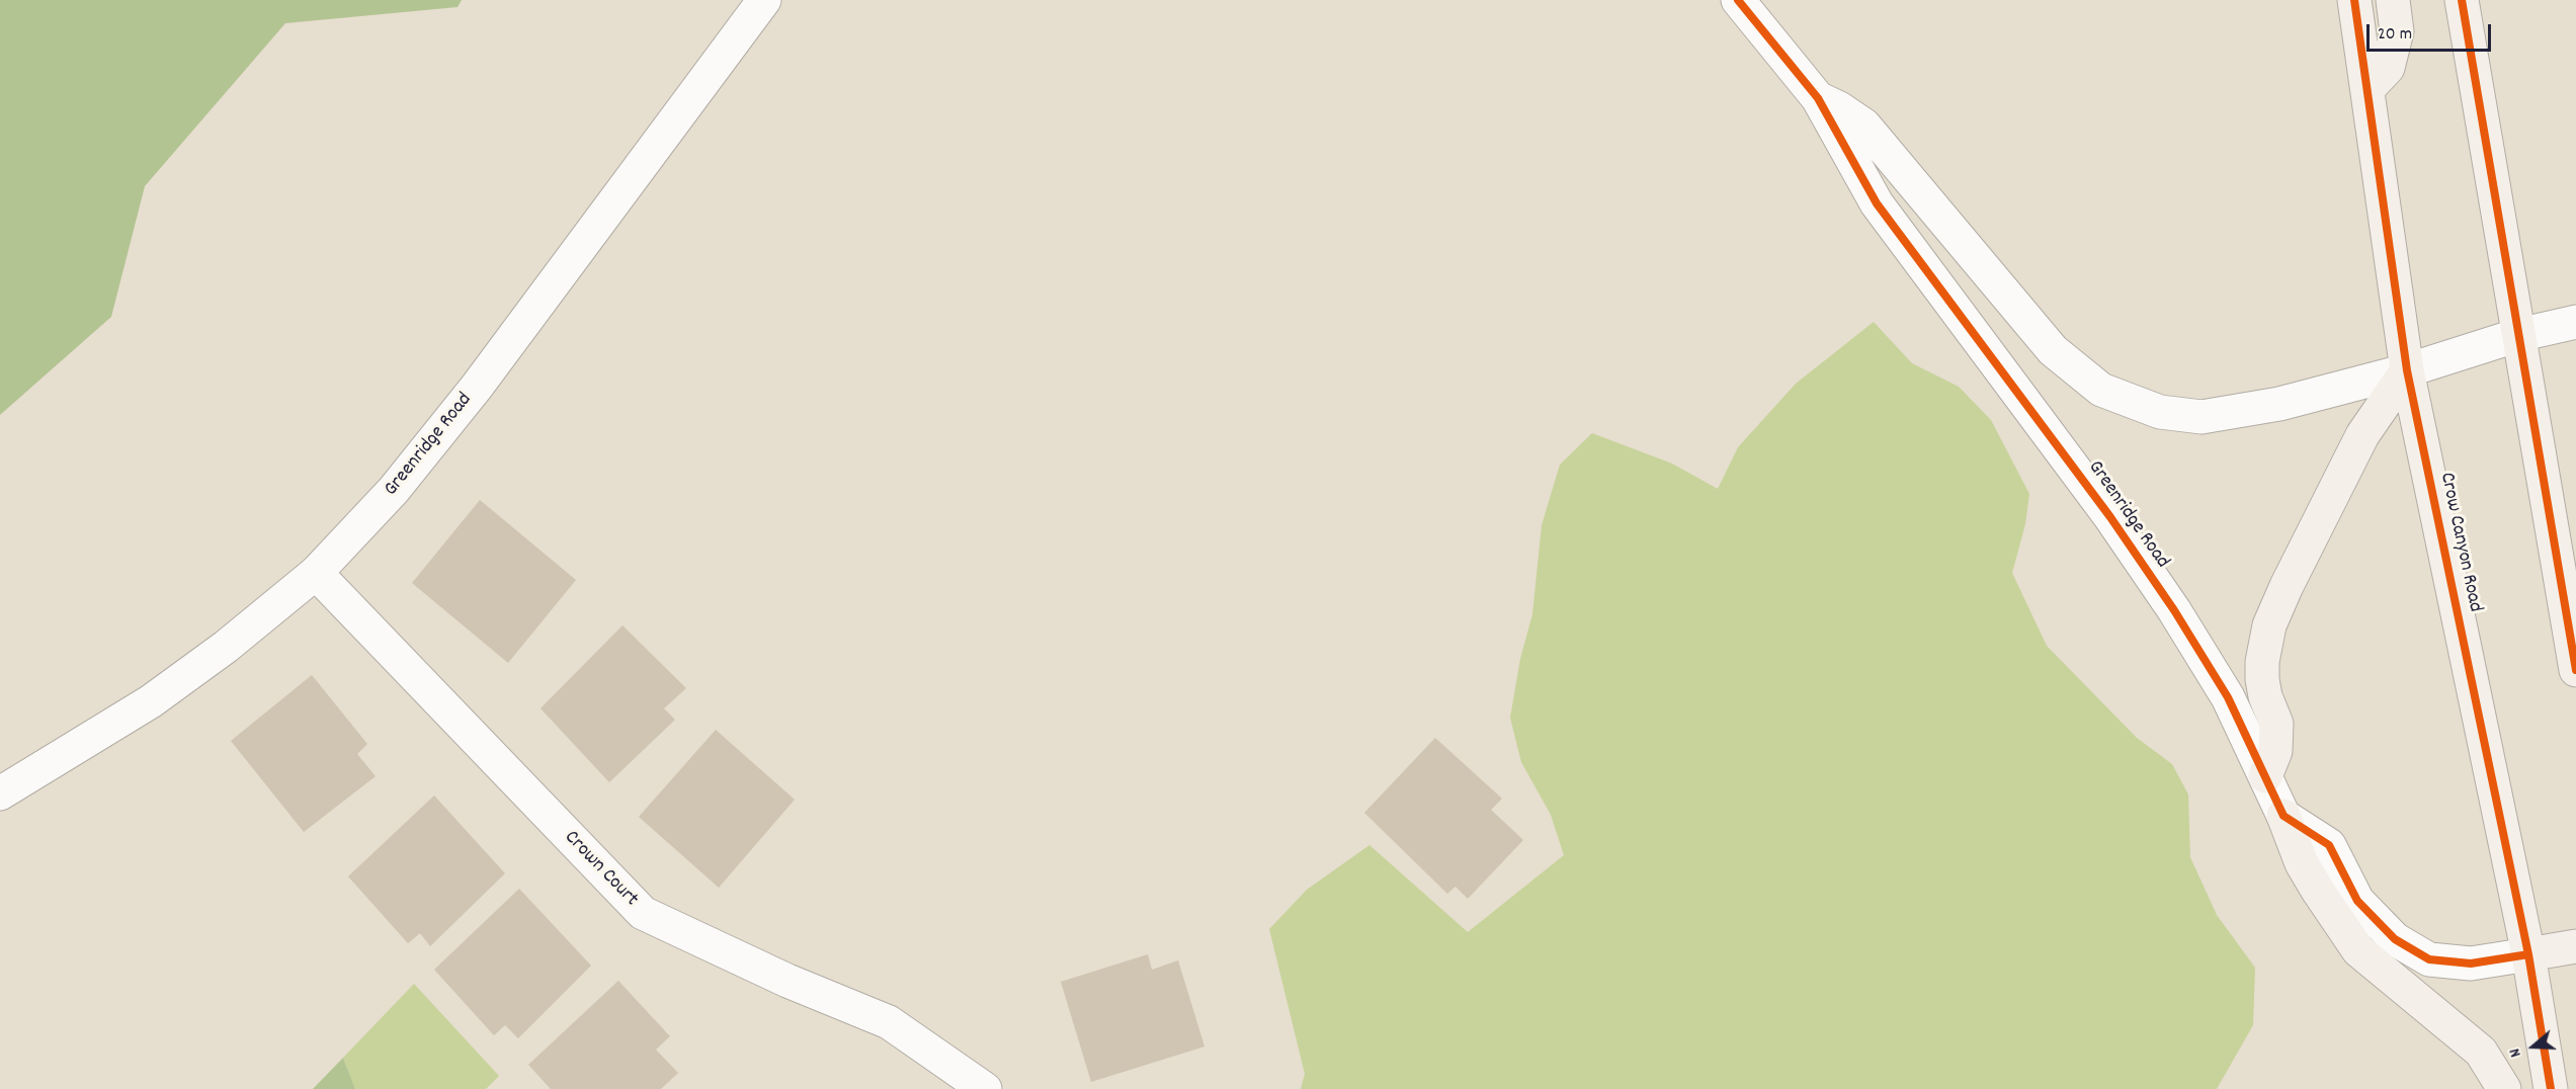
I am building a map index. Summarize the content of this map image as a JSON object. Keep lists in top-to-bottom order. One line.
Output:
{"streets":{"main road":["Crow Canyon Road"],"street":["Greenridge Road","Crown Court"]},"crossings":[["Greenridge Road","Crow Canyon Road"],["Greenridge Road","Crown Court"]],"scale_bar":"20 m","north":"left"}
